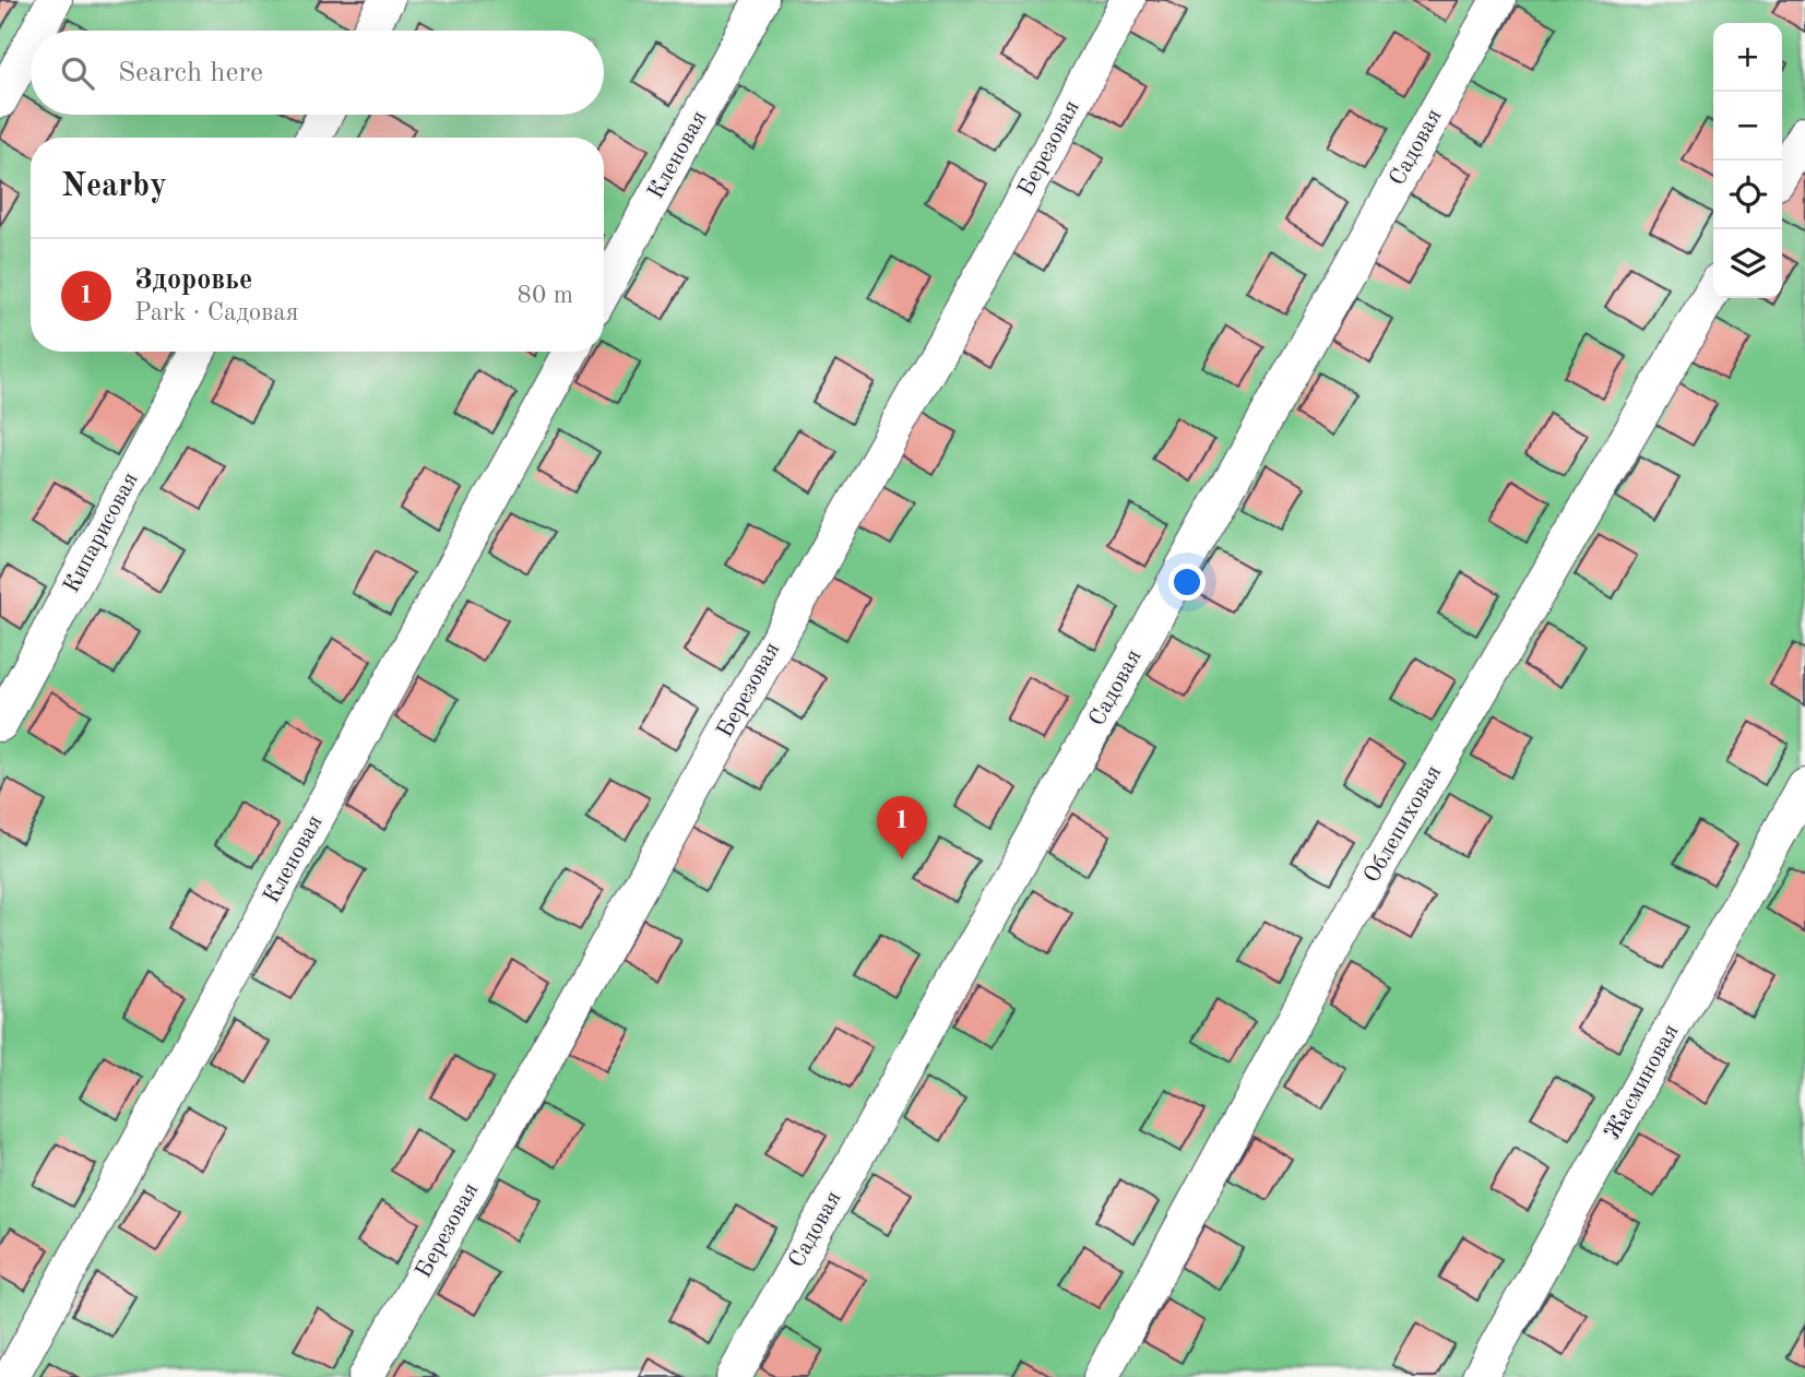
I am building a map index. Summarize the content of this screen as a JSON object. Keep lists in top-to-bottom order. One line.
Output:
{"streets":{"street":["Садовая","Березовая","Кленовая","Кипарисовая","Облепиховая","Жасминовая"]},"page":{"map_buttons":["+","−"],"search":"Search here","heading":"Nearby","list":[{"mark":"1","name":"Здоровье","note":"Park · Садовая","value":"80 m"}],"pins":"1"}}
